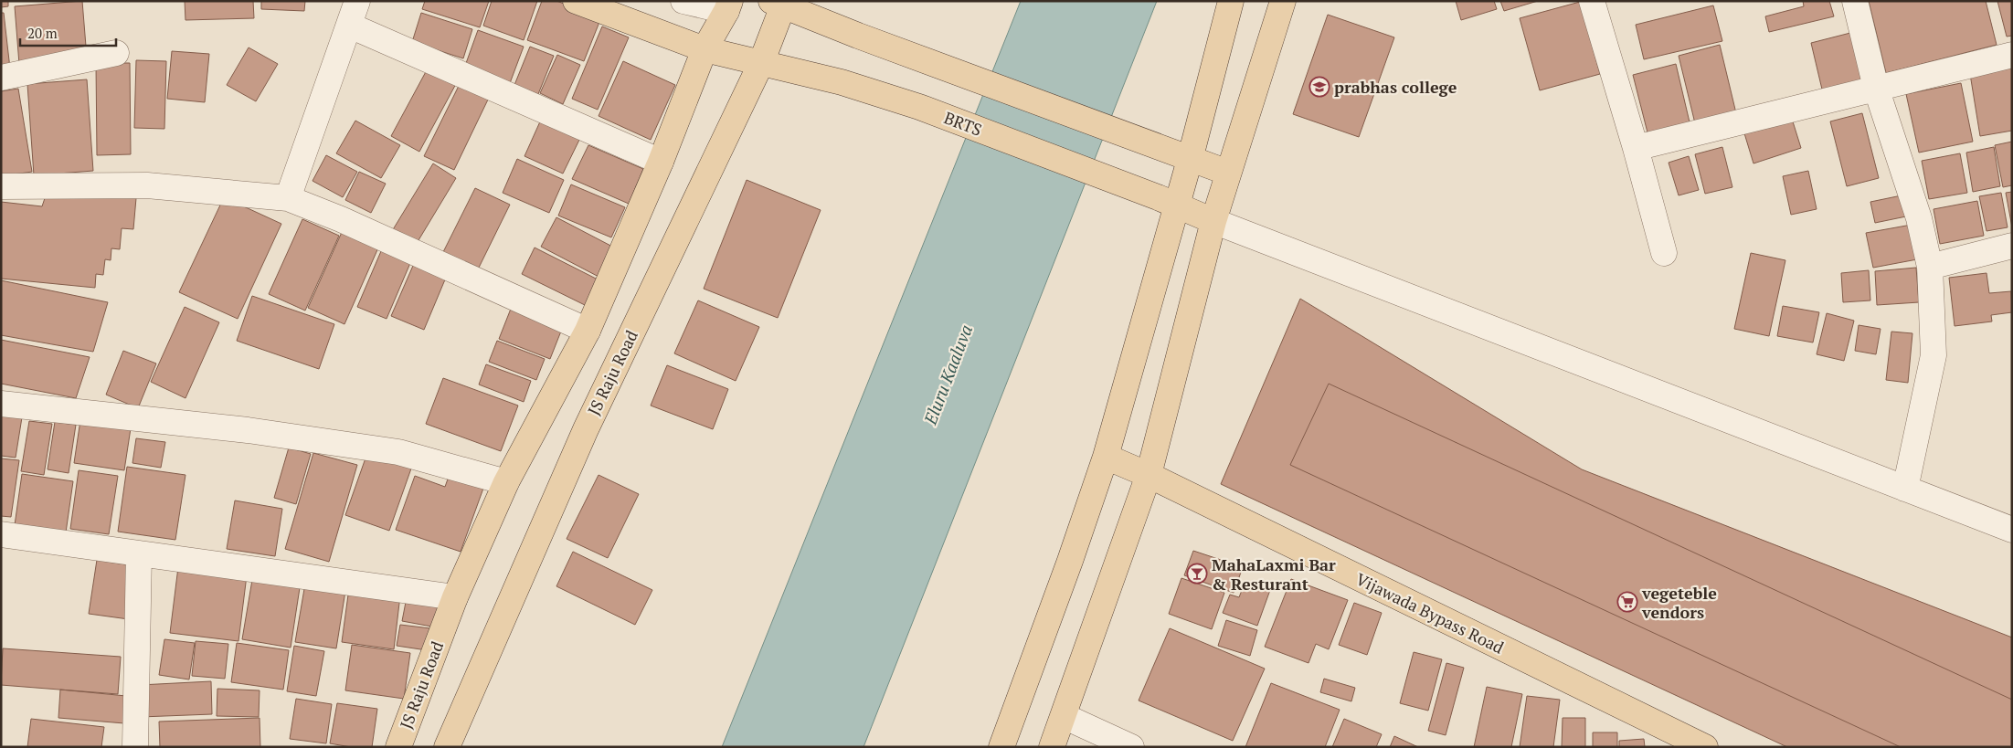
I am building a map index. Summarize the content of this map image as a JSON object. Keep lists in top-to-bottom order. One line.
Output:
{"streets":{"main road":["BRTS","JS Raju Road","Vijawada Bypass Road"]},"crossings":[["BRTS","JS Raju Road"]],"water":["Eluru Kaaluva"],"places":{"school or university":["prabhas college"],"bar":["MahaLaxmi Bar & Resturant"],"supermarket":["vegeteble vendors"]},"scale_bar":"20 m"}
